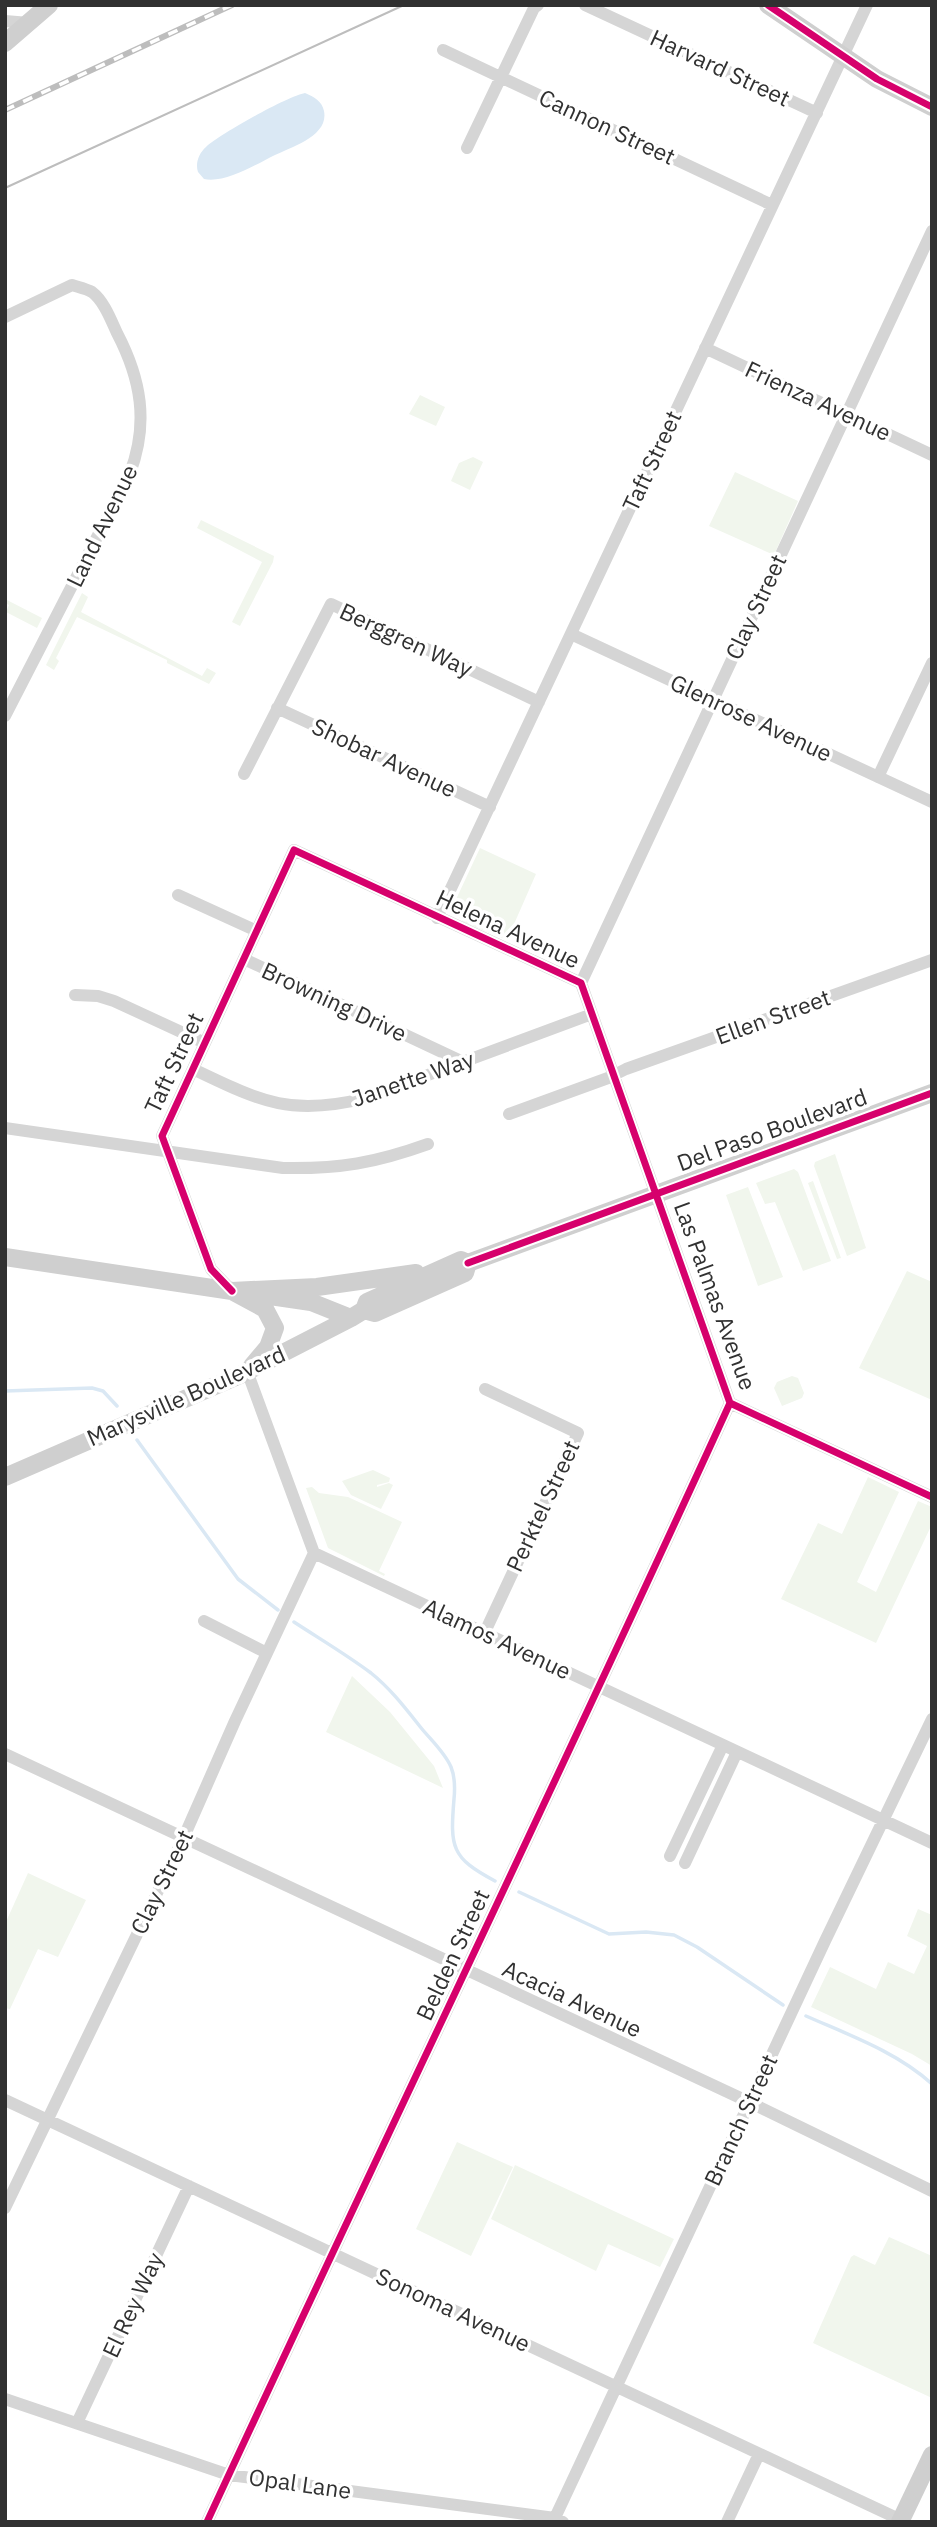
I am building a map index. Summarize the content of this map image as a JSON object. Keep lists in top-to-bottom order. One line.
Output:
{"streets":{"main road":["Del Paso Boulevard","Marysville Boulevard"],"street":["Harvard Street","Cannon Street","Frienza Avenue","Taft Street","Land Avenue","Clay Street","Berggren Way","Glenrose Avenue","Shobar Avenue","Helena Avenue","Browning Drive","Ellen Street","Janette Way","Las Palmas Avenue","Perktel Street","Alamos Avenue","Belden Street","Acacia Avenue","Branch Street","El Rey Way","Sonoma Avenue","Opal Lane"]},"crossings":[["Harvard Street","Taft Street"],["Cannon Street","Taft Street"],["Frienza Avenue","Taft Street"],["Frienza Avenue","Clay Street"],["Taft Street","Berggren Way"],["Taft Street","Glenrose Avenue"],["Taft Street","Shobar Avenue"],["Taft Street","Helena Avenue"],["Taft Street","Browning Drive"],["Taft Street","Janette Way"],["Clay Street","Glenrose Avenue"],["Clay Street","Helena Avenue"],["Clay Street","Alamos Avenue"],["Clay Street","Acacia Avenue"],["Clay Street","Sonoma Avenue"],["Berggren Way","Shobar Avenue"],["Helena Avenue","Ellen Street"],["Helena Avenue","Janette Way"],["Helena Avenue","Del Paso Boulevard"],["Helena Avenue","Las Palmas Avenue"],["Browning Drive","Janette Way"],["Del Paso Boulevard","Las Palmas Avenue"],["Del Paso Boulevard","Marysville Boulevard"],["Las Palmas Avenue","Belden Street"],["Perktel Street","Alamos Avenue"],["Alamos Avenue","Belden Street"],["Alamos Avenue","Branch Street"],["Belden Street","Acacia Avenue"],["Belden Street","Sonoma Avenue"],["Belden Street","Opal Lane"],["Acacia Avenue","Branch Street"],["Branch Street","Sonoma Avenue"],["Branch Street","Opal Lane"],["El Rey Way","Sonoma Avenue"],["El Rey Way","Opal Lane"]]}
